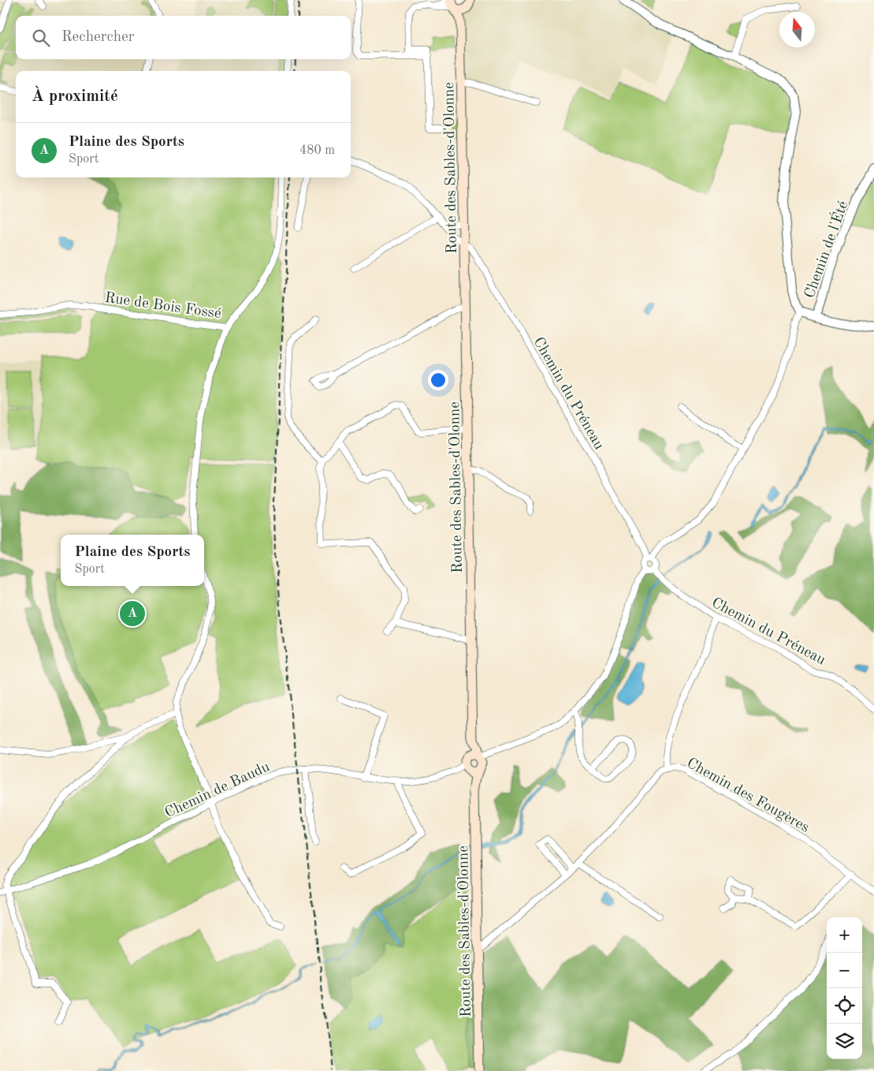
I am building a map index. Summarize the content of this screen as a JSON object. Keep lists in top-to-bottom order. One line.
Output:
{"streets":{"main road":["Route des Sables-d'Olonne"],"street":["Chemin de l'Été","Rue de Bois Fossé","Chemin du Préneau","Chemin de Baudu","Chemin des Fougères"]},"crossings":[["Route des Sables-d'Olonne","Chemin du Préneau"],["Route des Sables-d'Olonne","Chemin de Baudu"],["Route des Sables-d'Olonne","Chemin des Fougères"]],"north":"top","page":{"search":"Rechercher","heading":"À proximité","list":[{"mark":"A","name":"Plaine des Sports","note":"Sport","value":"480 m"}],"popup":["Plaine des Sports","Sport"],"pins":"A","map_buttons":["+","−"]}}
